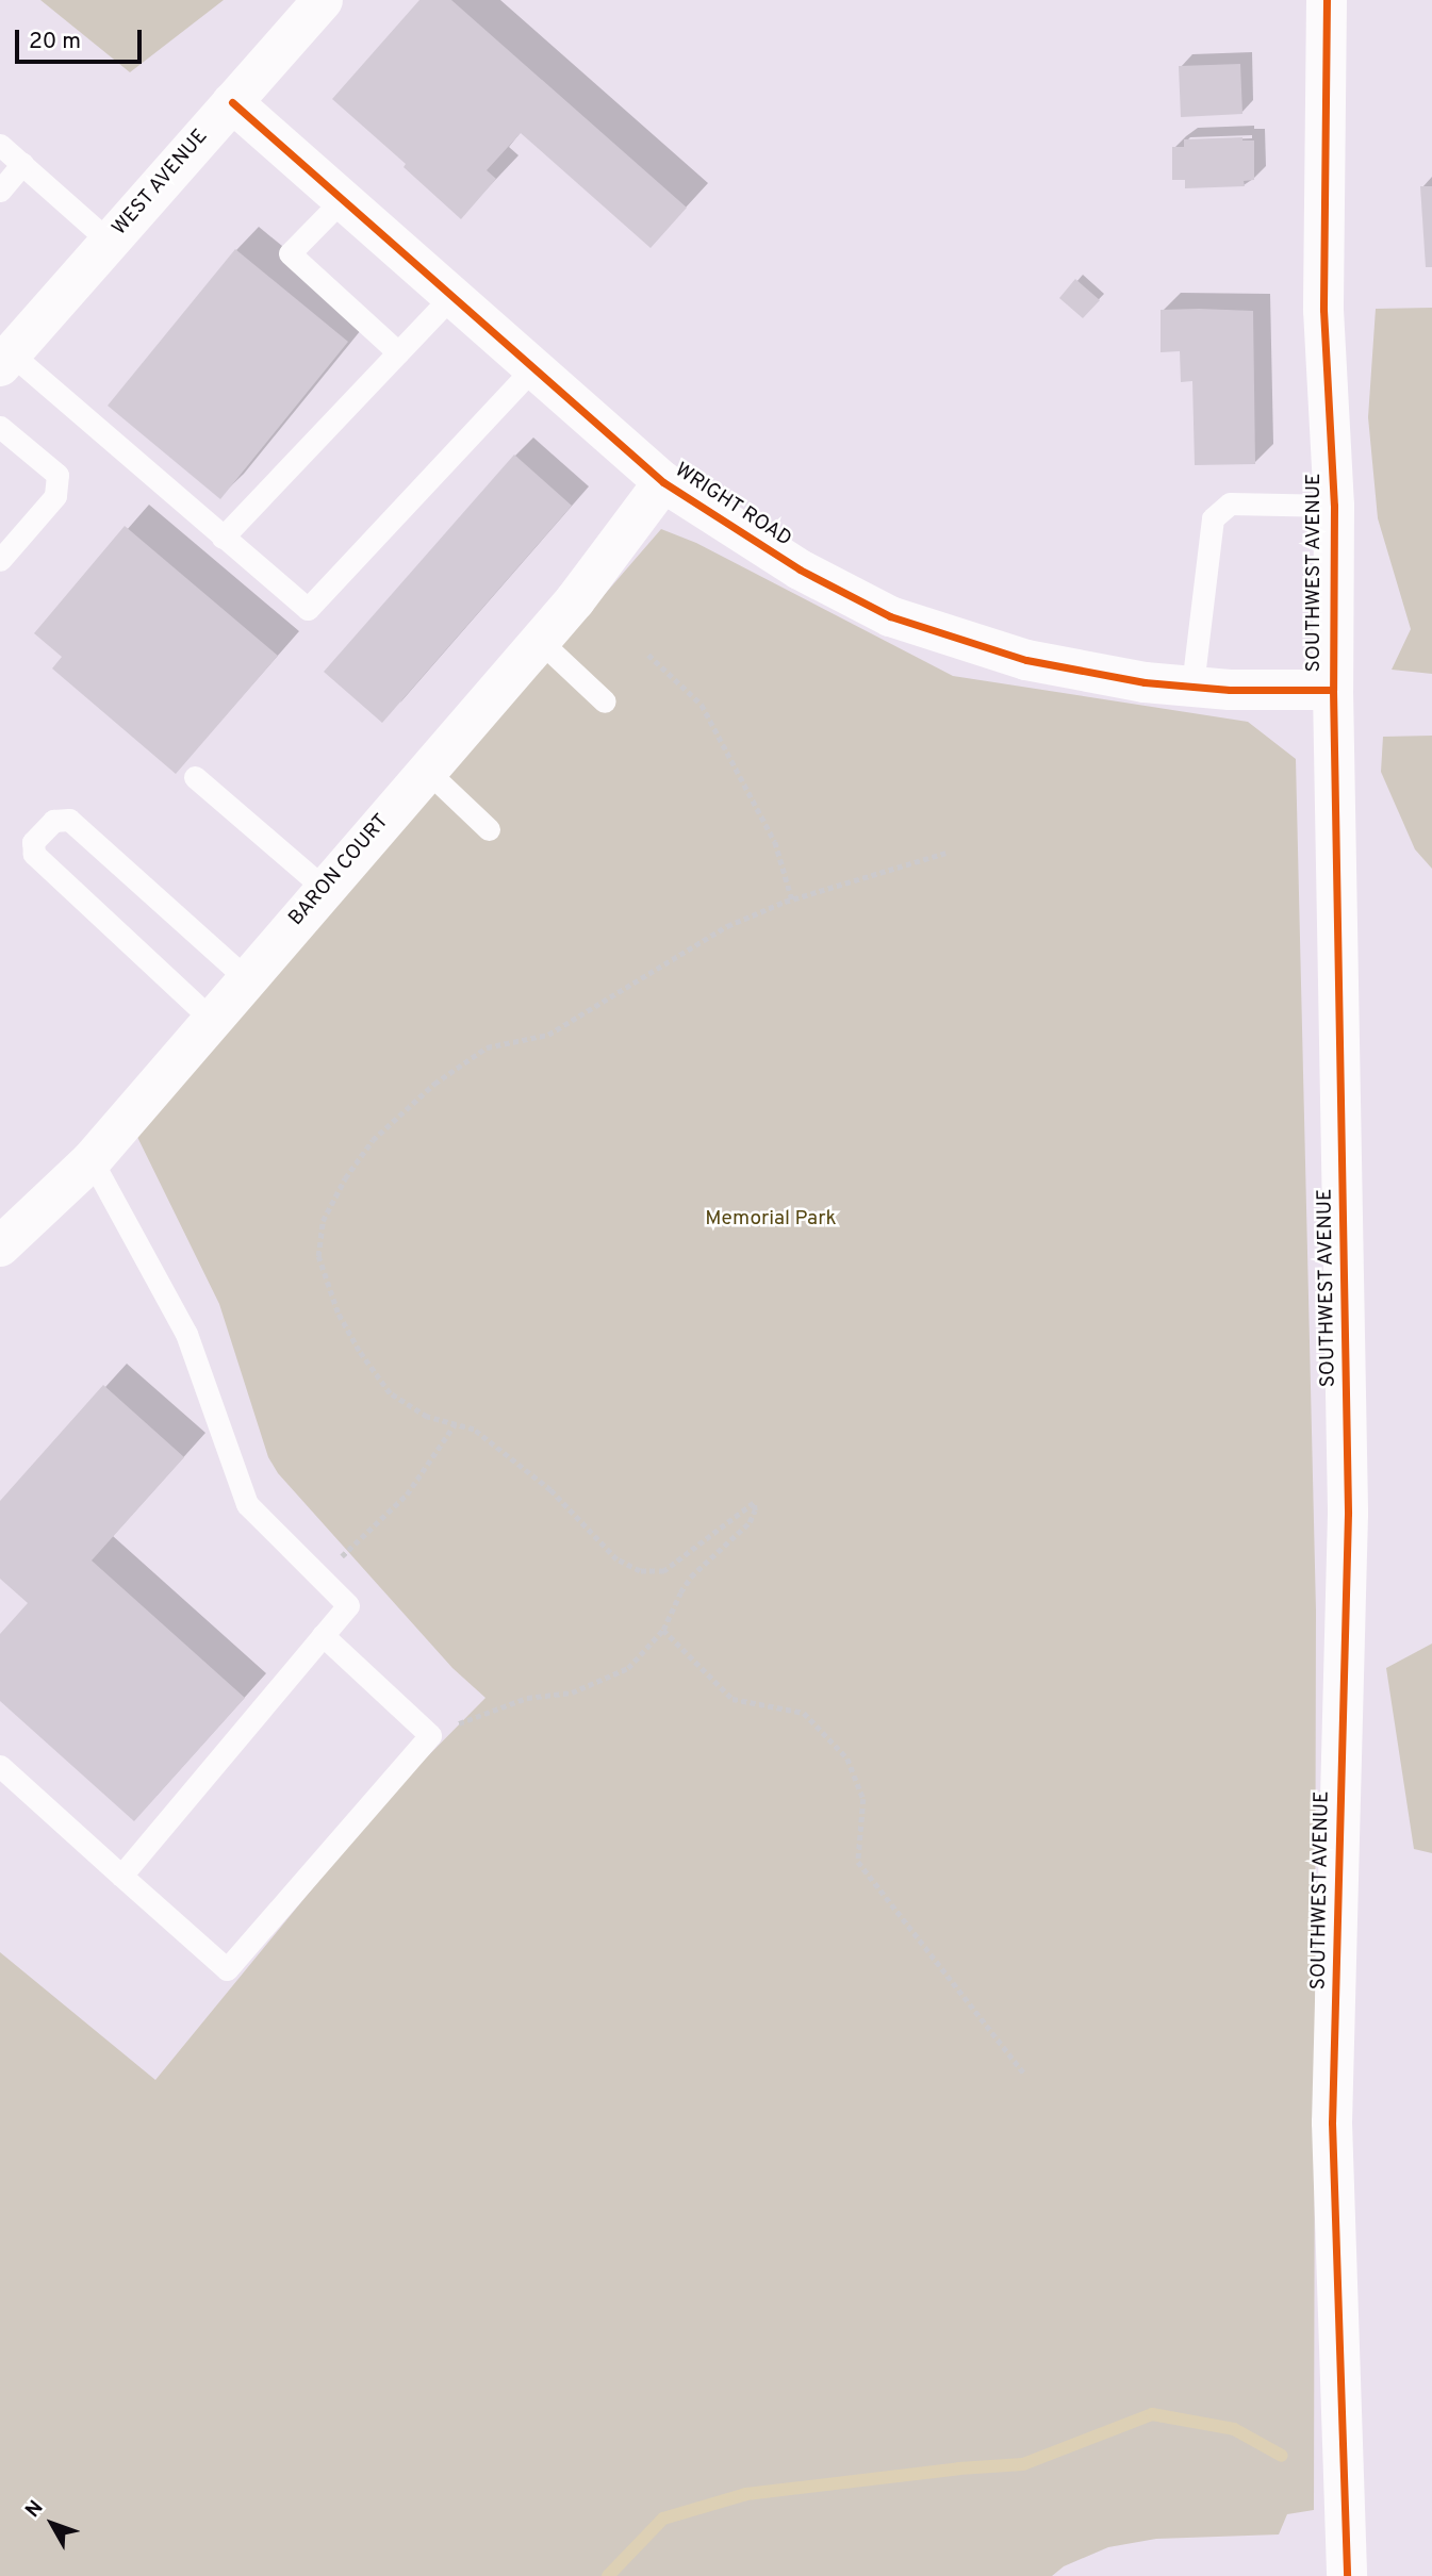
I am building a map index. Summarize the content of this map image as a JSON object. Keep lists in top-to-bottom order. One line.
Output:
{"streets":{"street":["WEST AVENUE","WRIGHT ROAD","SOUTHWEST AVENUE","BARON COURT"]},"crossings":[["WEST AVENUE","WRIGHT ROAD"],["WRIGHT ROAD","SOUTHWEST AVENUE"],["WRIGHT ROAD","BARON COURT"]],"parks":["Memorial Park"],"scale_bar":"20 m","north":"top left"}
